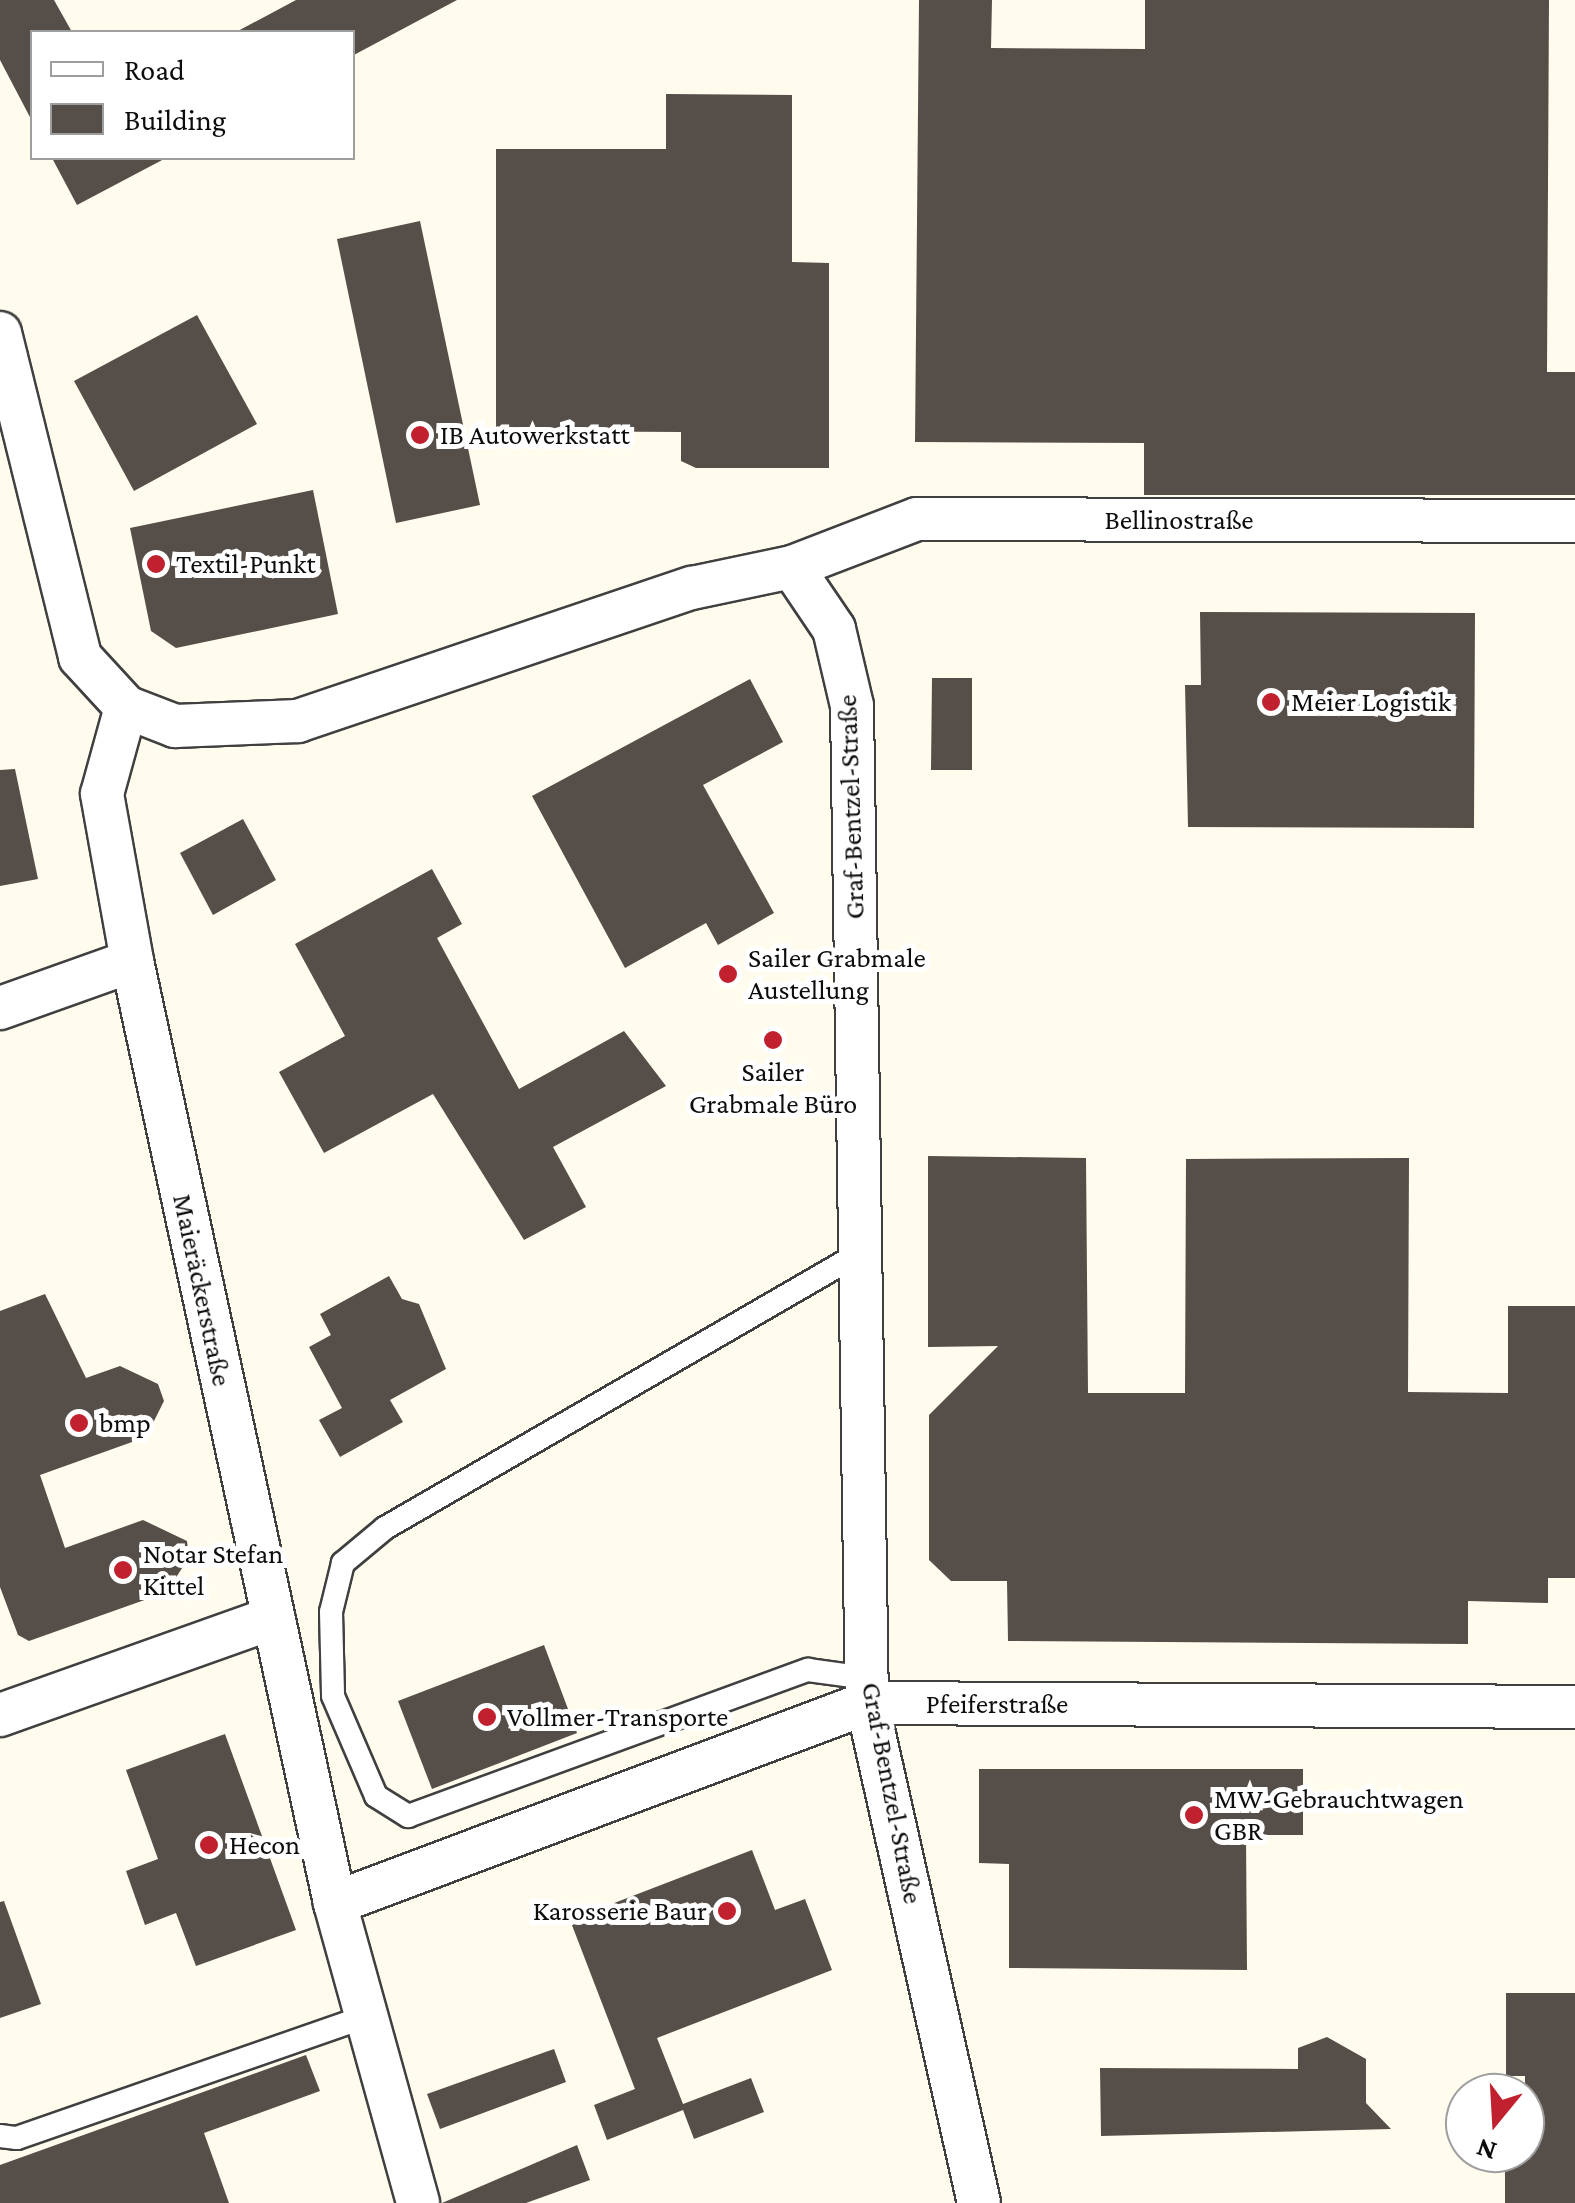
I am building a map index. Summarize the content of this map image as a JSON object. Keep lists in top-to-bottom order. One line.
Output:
{"streets":{"street":["Bellinostraße","Graf-Bentzel-Straße","Maieräckerstraße","Pfeiferstraße"]},"crossings":[["Bellinostraße","Graf-Bentzel-Straße"],["Graf-Bentzel-Straße","Pfeiferstraße"],["Maieräckerstraße","Pfeiferstraße"]],"places":["IB Autowerkstatt","Textil-Punkt","Meier Logistik","Sailer Grabmale Austellung","Sailer Grabmale Büro","bmp","Notar Stefan Kittel","Vollmer-Transporte","MW-Gebrauchtwagen GBR","Hecon","Karosserie Baur"],"legend":["Road","Building"],"north":"bottom"}
